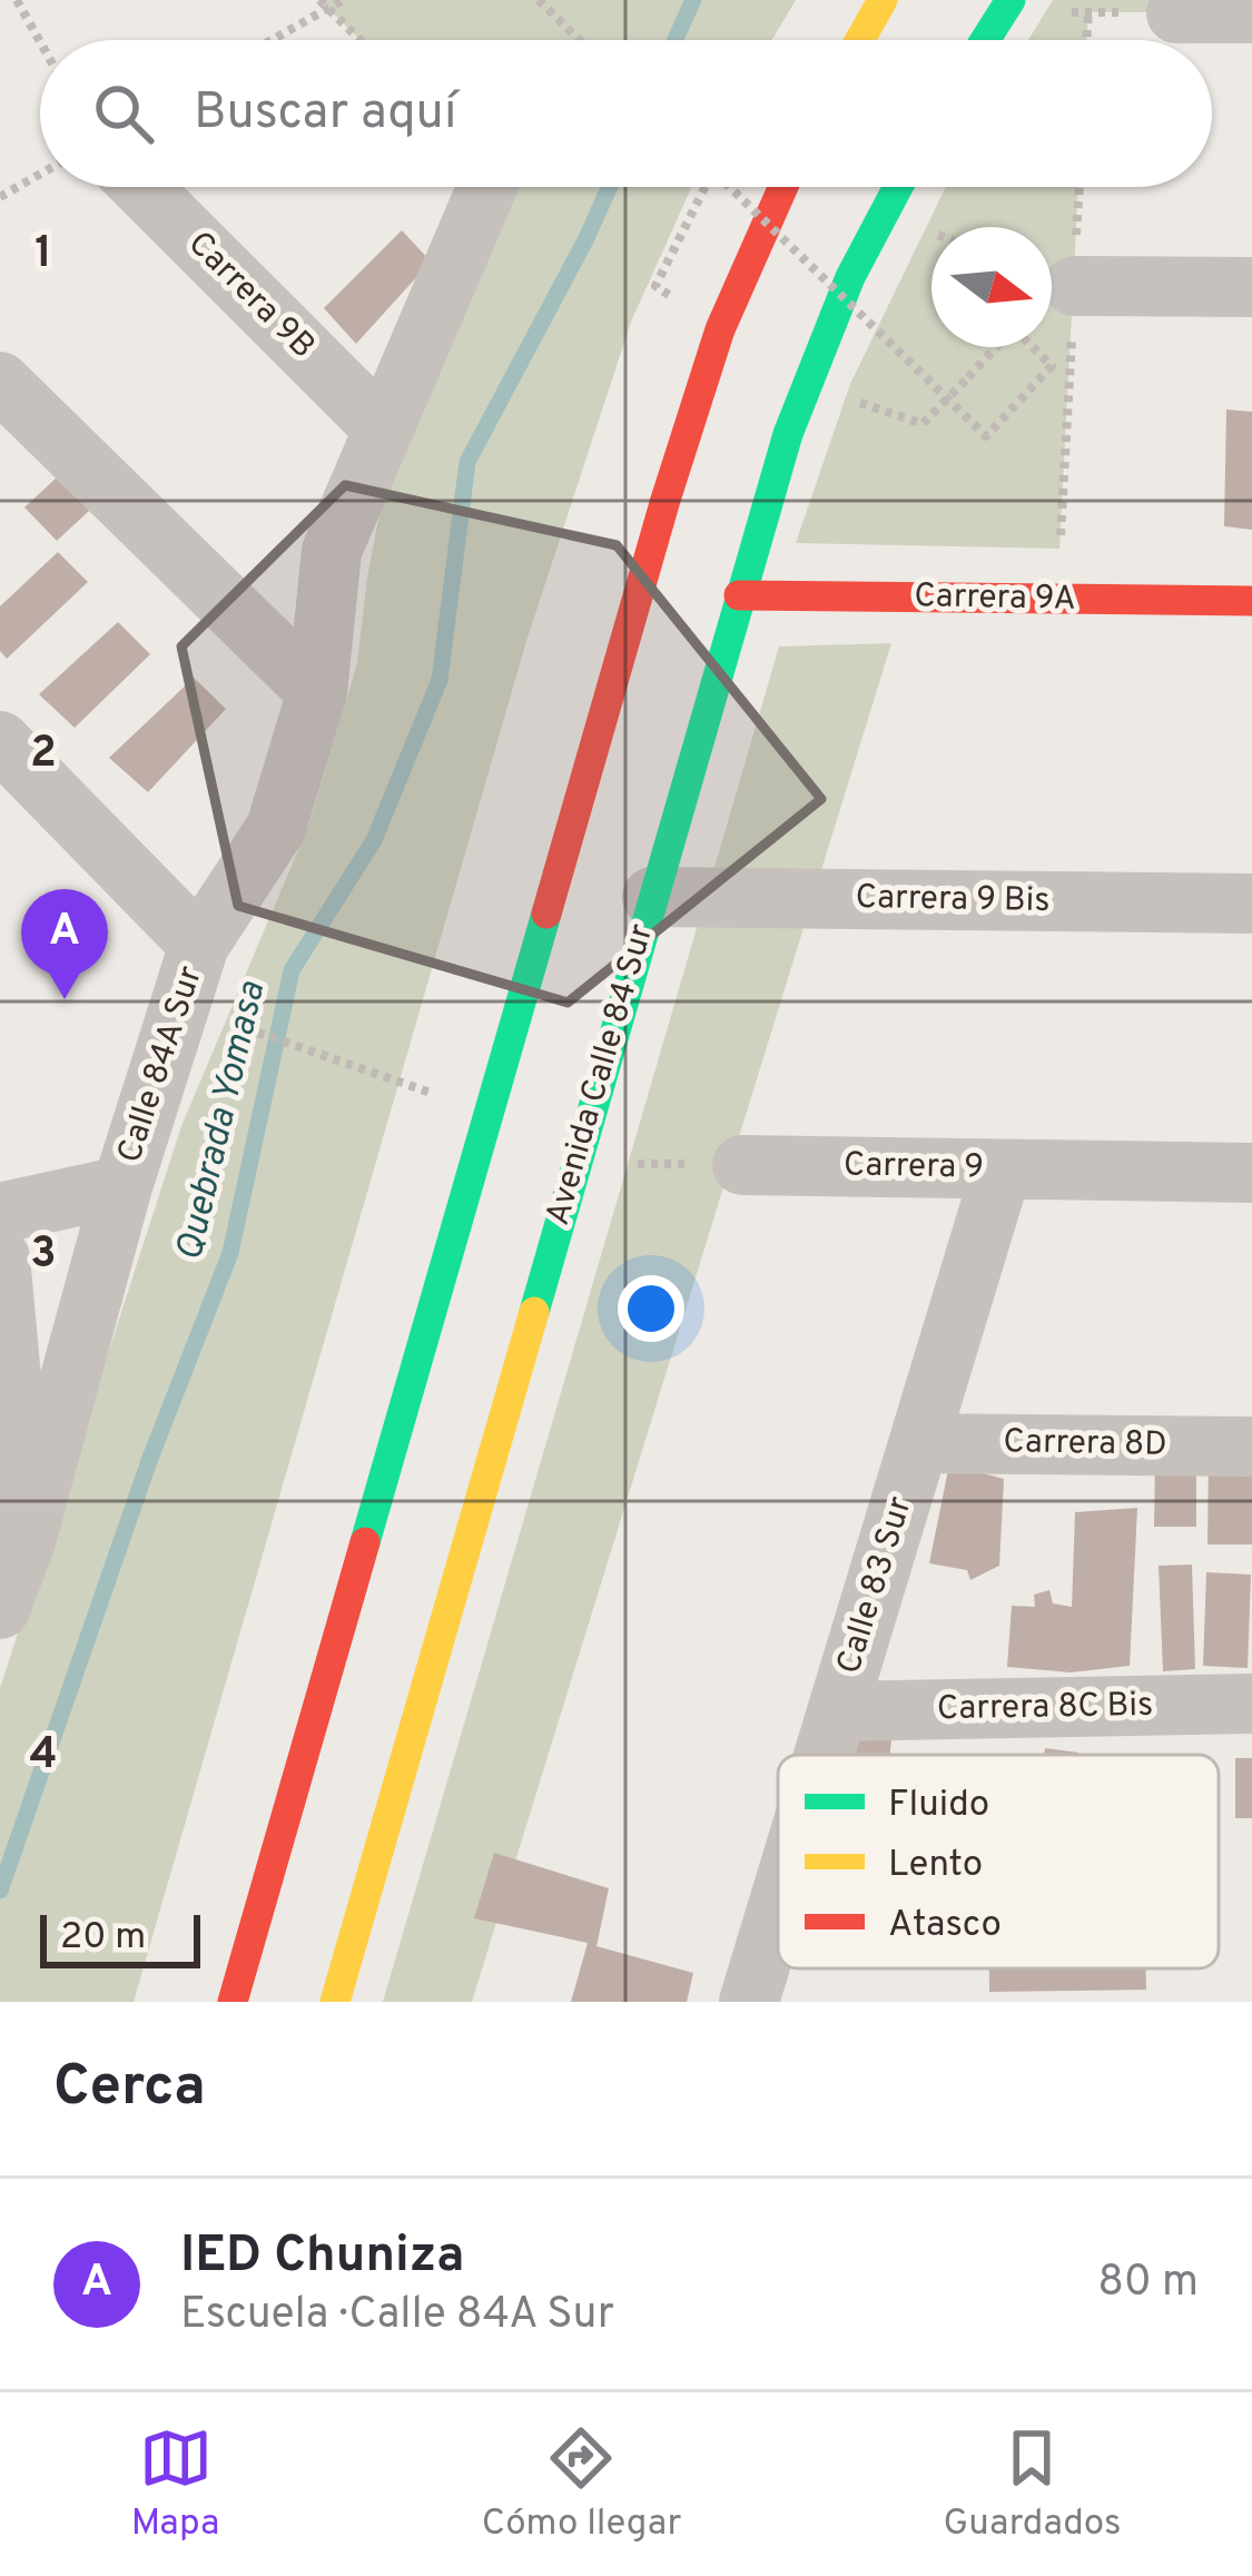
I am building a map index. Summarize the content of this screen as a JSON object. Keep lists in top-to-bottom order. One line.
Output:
{"streets":{"main road":["Carrera 9A","Avenida Calle 84 Sur"],"street":["Carrera 9B","Carrera 9 Bis","Calle 84A Sur","Carrera 9","Carrera 8D","Calle 83 Sur","Carrera 8C Bis"]},"crossings":[["Carrera 9B","Calle 84A Sur"],["Carrera 9A","Avenida Calle 84 Sur"],["Carrera 9 Bis","Avenida Calle 84 Sur"],["Carrera 9","Calle 83 Sur"],["Carrera 8D","Calle 83 Sur"],["Calle 83 Sur","Carrera 8C Bis"]],"water":["Quebrada Yomasa"],"legend":["Fluido","Lento","Atasco"],"scale_bar":"20 m","north":"right","page":{"search":"Buscar aquí","pins":"A","scale":"20 m","heading":"Cerca","list":[{"mark":"A","name":"IED Chuniza","note":"Escuela · Calle 84A Sur","value":"80 m"}],"nav":["Mapa","Cómo llegar","Guardados"]},"grid":{"rows":["1","2","3","4"]}}
